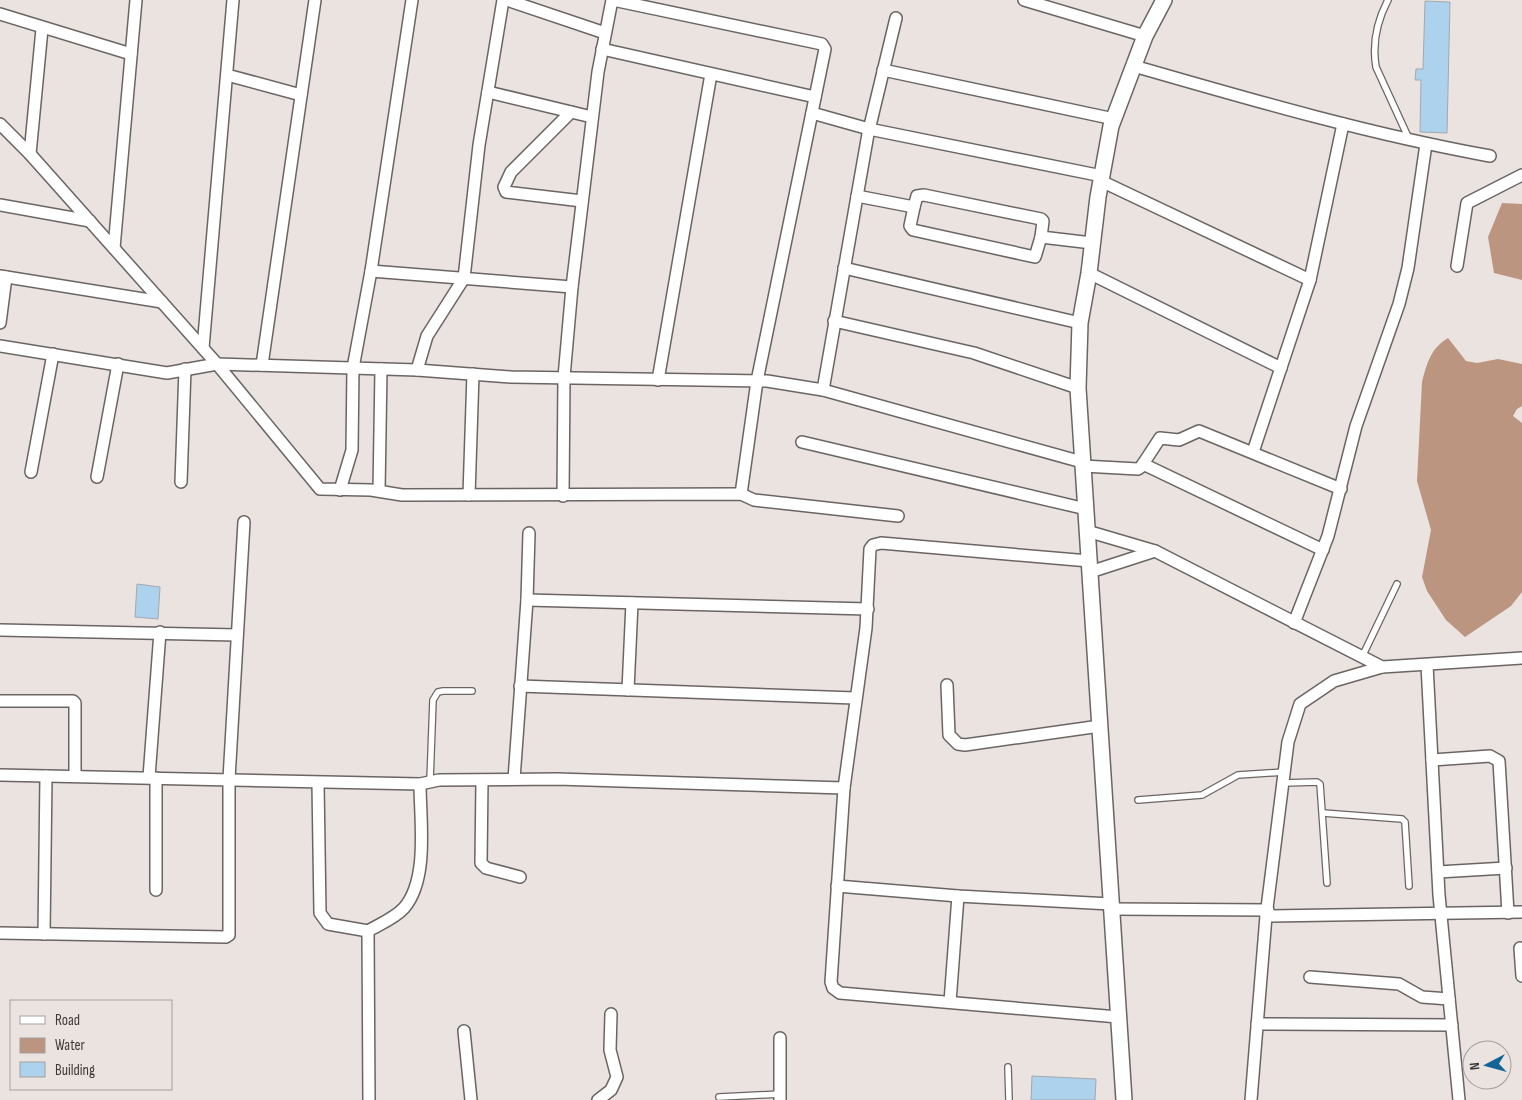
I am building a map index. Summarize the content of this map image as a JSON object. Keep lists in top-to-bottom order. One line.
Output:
{"legend":["Road","Water","Building"],"north":"left"}
